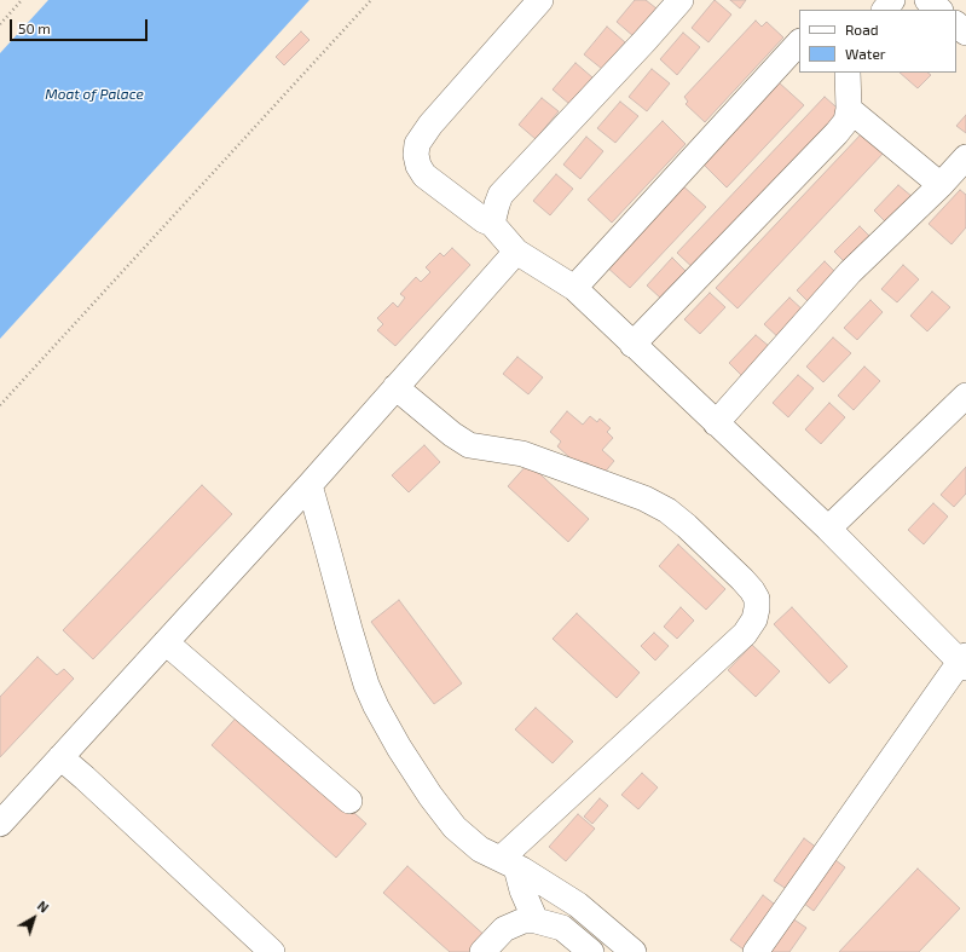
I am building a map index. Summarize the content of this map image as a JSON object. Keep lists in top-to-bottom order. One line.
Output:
{"water":["Moat of Palace"],"legend":["Road","Water"],"scale_bar":"50 m","north":"top right"}
